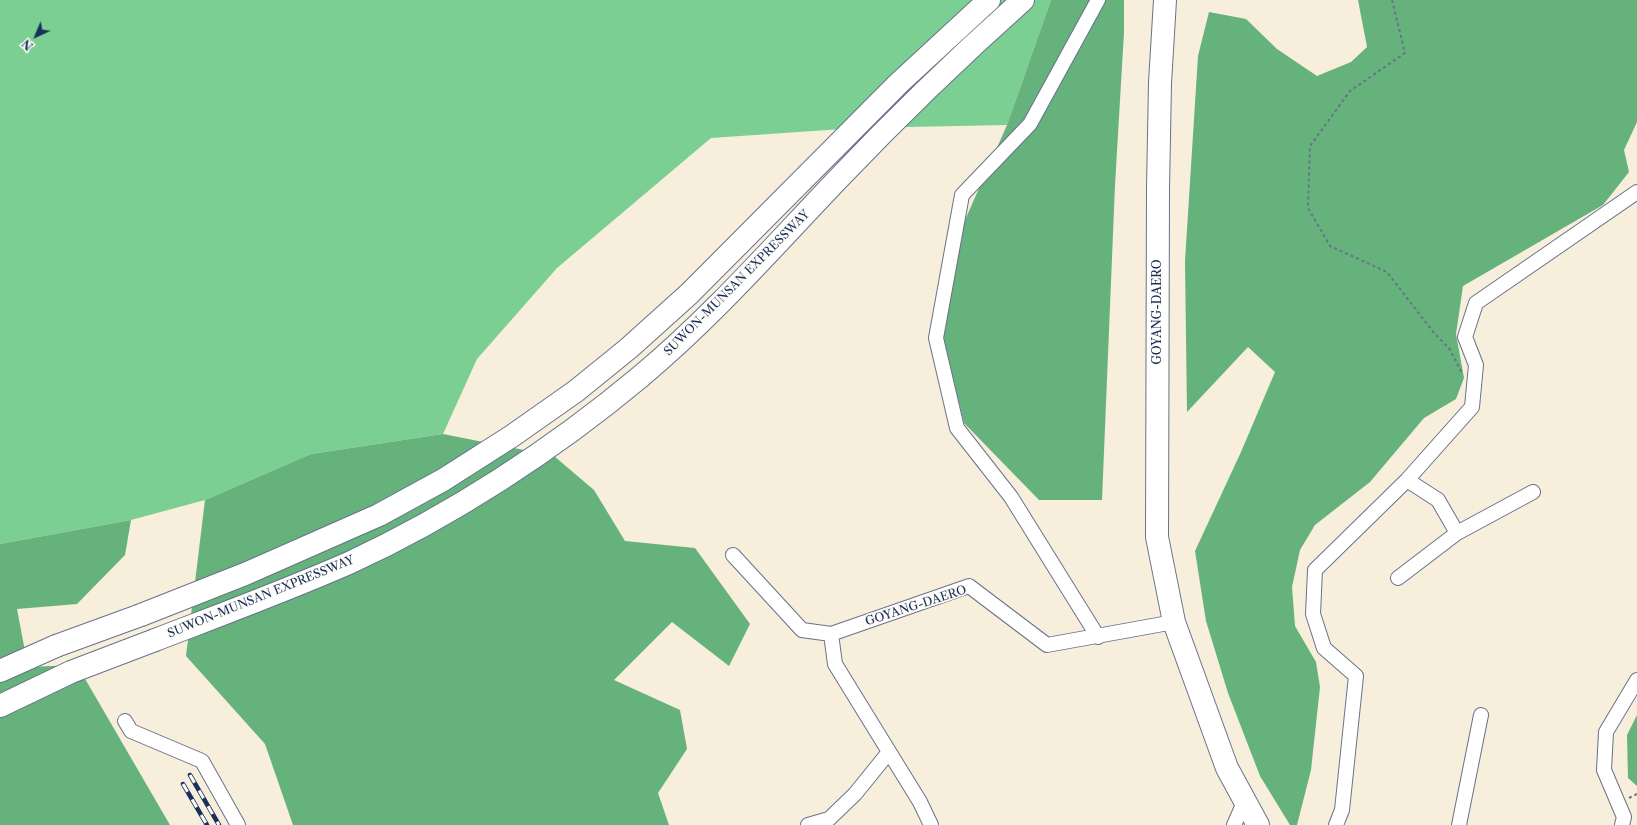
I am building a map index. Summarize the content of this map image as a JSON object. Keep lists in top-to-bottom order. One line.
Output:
{"streets":{"main road":["SUWON-MUNSAN EXPRESSWAY","GOYANG-DAERO"]},"north":"bottom left"}
